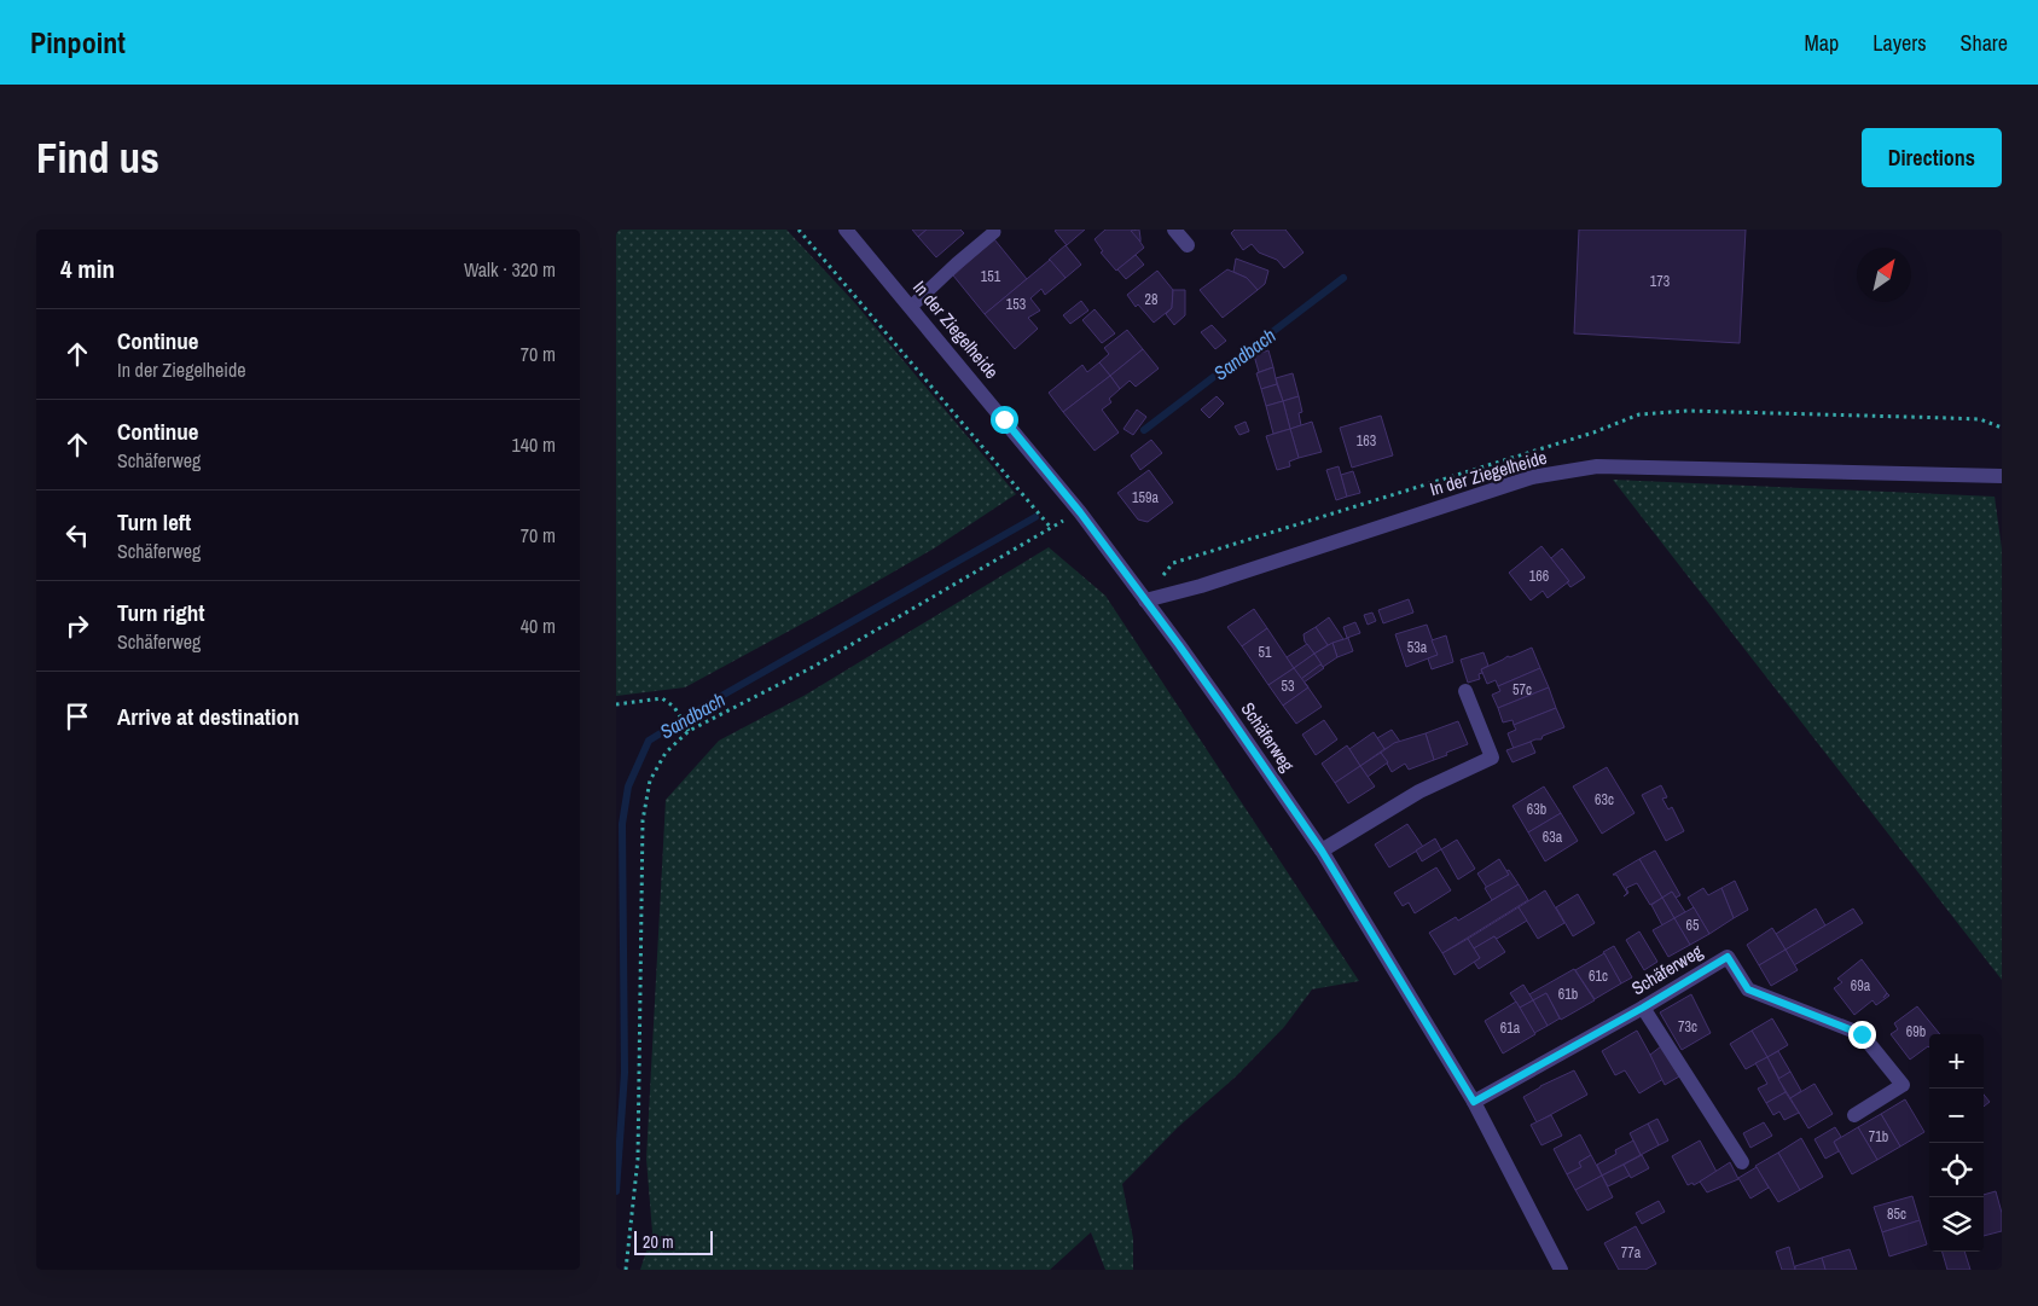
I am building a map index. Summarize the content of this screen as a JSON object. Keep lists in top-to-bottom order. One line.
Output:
{"streets":{"street":["In der Ziegelheide","Schäferweg"]},"crossings":[["In der Ziegelheide","Schäferweg"]],"water":["Sandbach"],"house_numbers":["151","173","28","153","163","159a","166","53a","51","53","57c","63c","63b","63a","65","61c","69a","61b","73c","61a","69b","71b","85c","77a"],"scale_bar":"20 m","north":"top right","page":{"header":"Pinpoint","nav":["Map","Layers","Share"],"buttons":"Directions","title":"Find us","heading":["4 min","Walk · 320 m"],"list":[["Continue","In der Ziegelheide","70 m"],["Continue","Schäferweg","140 m"],["Turn left","Schäferweg","70 m"],["Turn right","Schäferweg","40 m"],"Arrive at destination"],"map_buttons":["+","−"],"scale":"20 m"}}
